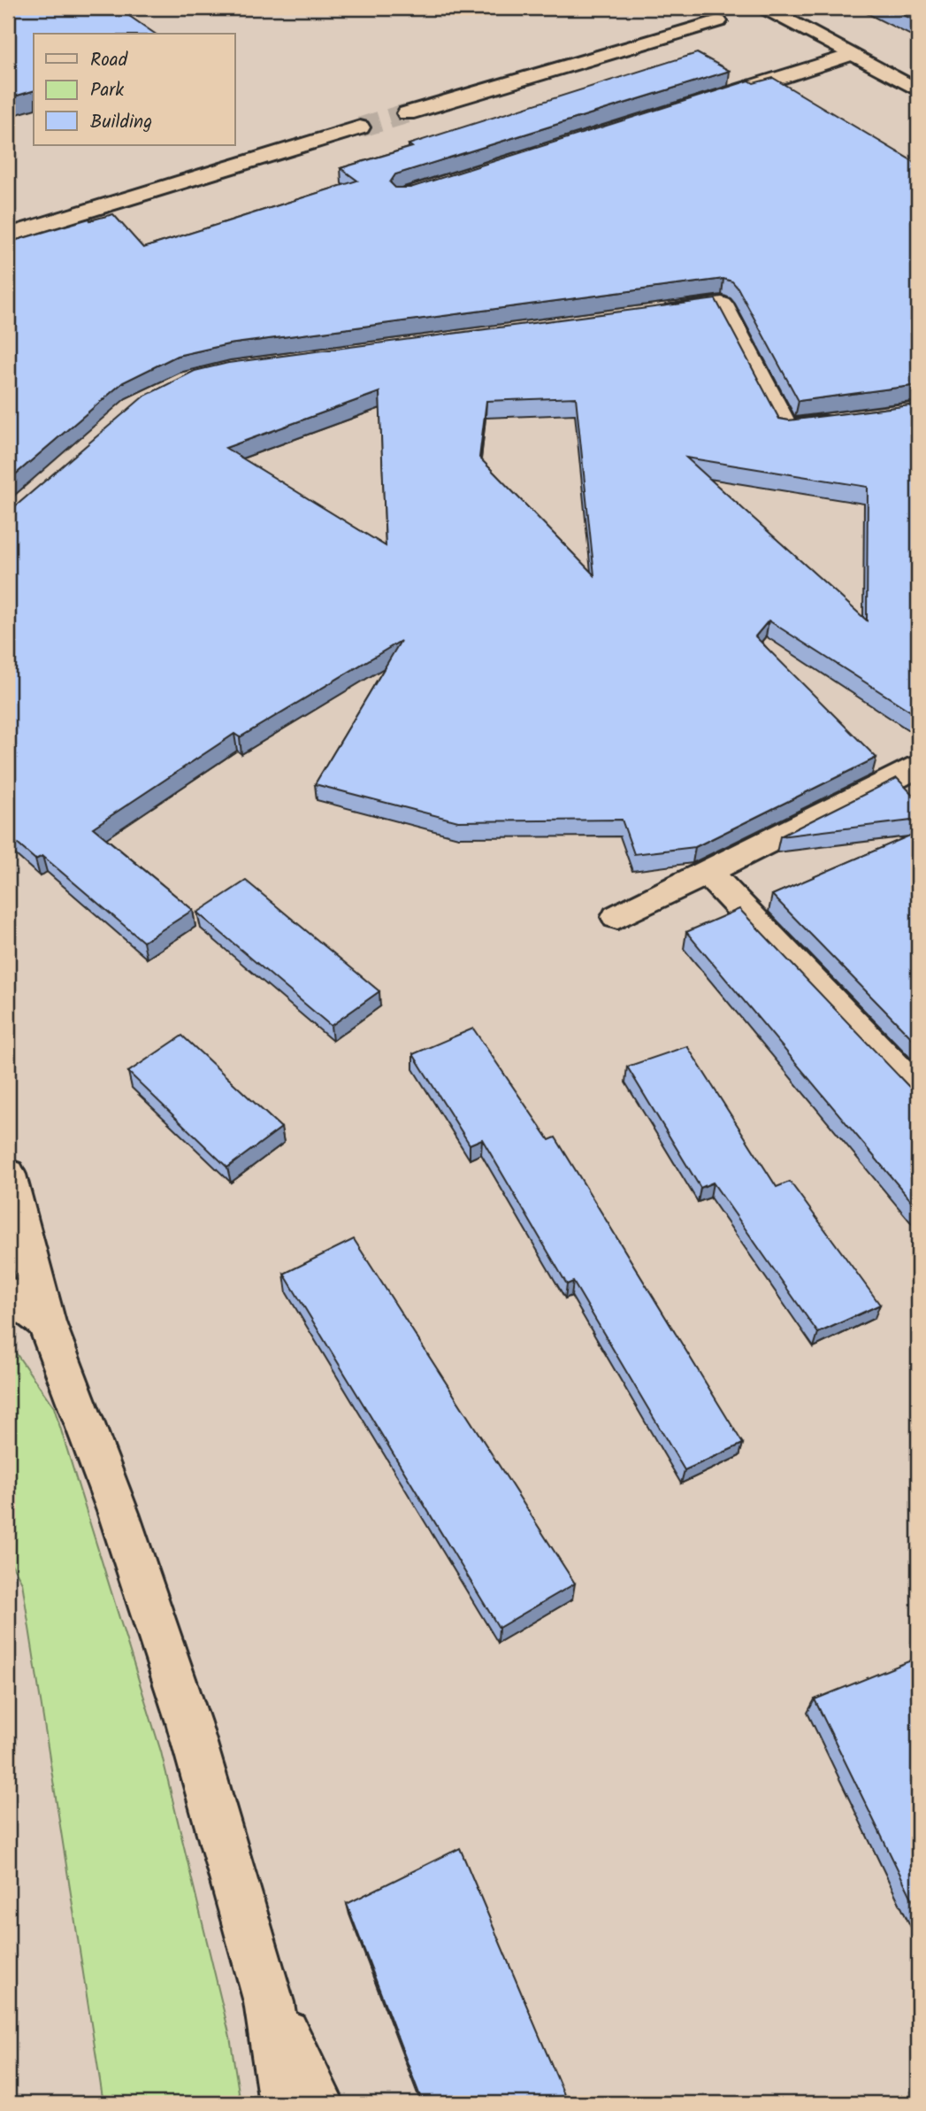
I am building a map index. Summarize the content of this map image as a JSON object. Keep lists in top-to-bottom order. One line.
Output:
{"legend":["Road","Park","Building"]}
